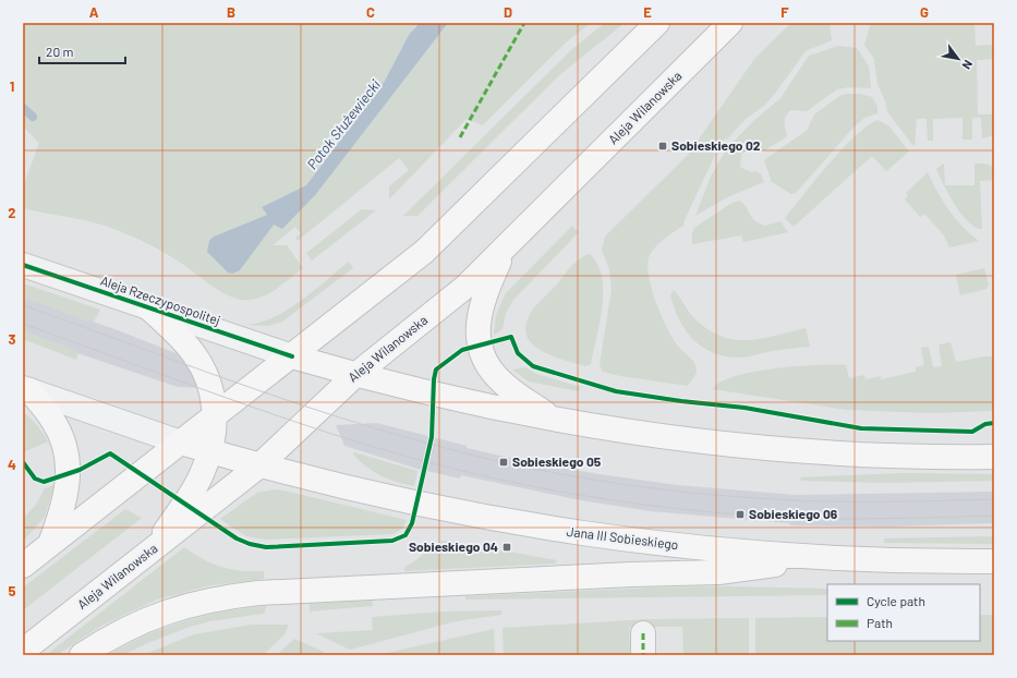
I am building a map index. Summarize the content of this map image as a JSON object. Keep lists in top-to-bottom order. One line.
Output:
{"streets":{"main road":["Aleja Wilanowska","Jana III Sobieskiego"],"street":["Aleja Rzeczypospolitej"]},"crossings":[["Aleja Wilanowska","Jana III Sobieskiego"]],"water":["Potok Służewiecki"],"places":{"transit":["Sobieskiego 02","Sobieskiego 05","Sobieskiego 06","Sobieskiego 04"]},"legend":["Cycle path","Path"],"scale_bar":"20 m","north":"bottom right","grid":{"columns":["A","B","C","D","E","F","G"],"rows":["1","2","3","4","5"]}}
